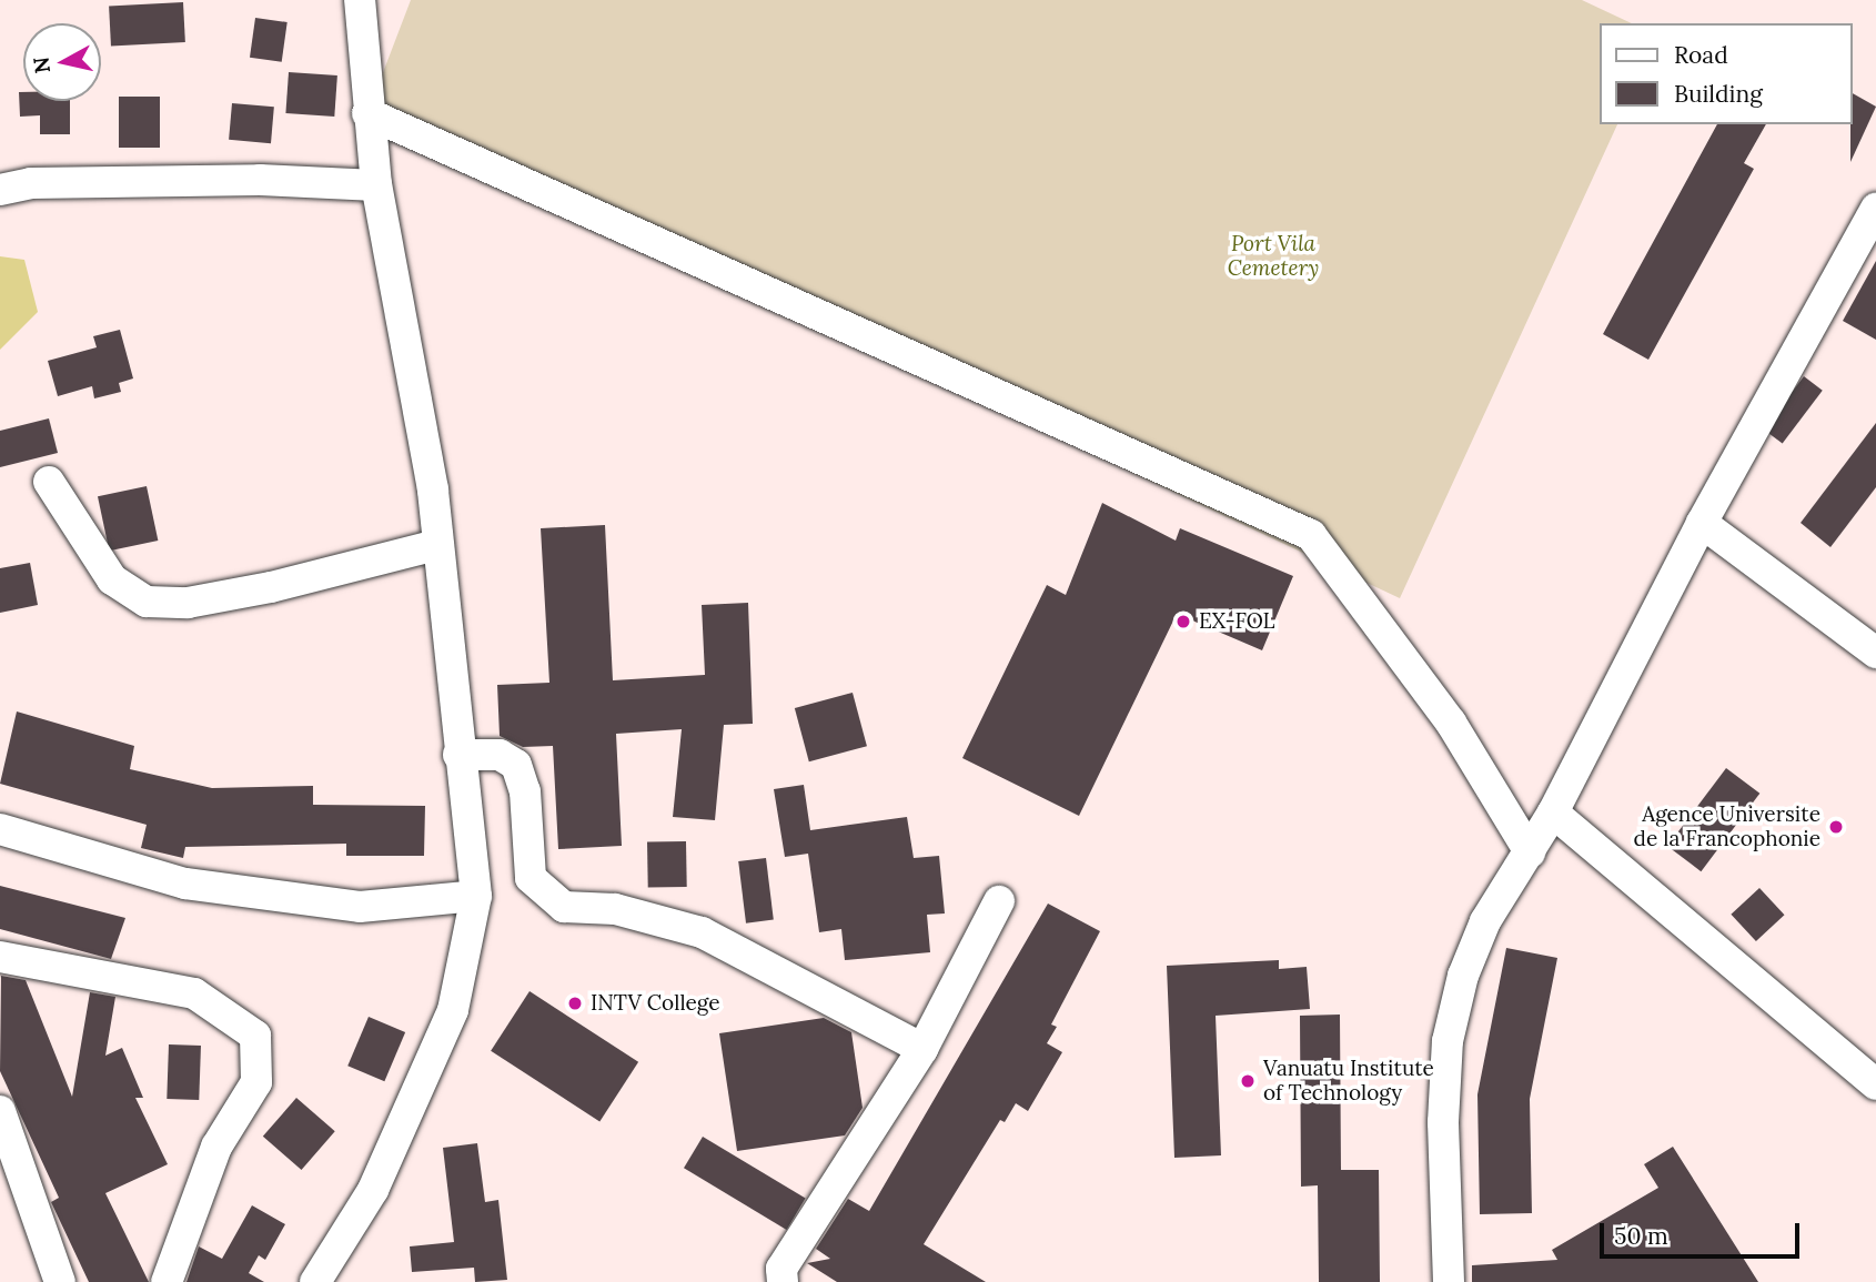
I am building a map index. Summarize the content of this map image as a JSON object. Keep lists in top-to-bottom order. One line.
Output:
{"parks":["Port Vila Cemetery"],"places":["EX-FOL","Agence Universite de la Francophonie","INTV College","Vanuatu Institute of Technology"],"legend":["Road","Building"],"scale_bar":"50 m","north":"left"}
